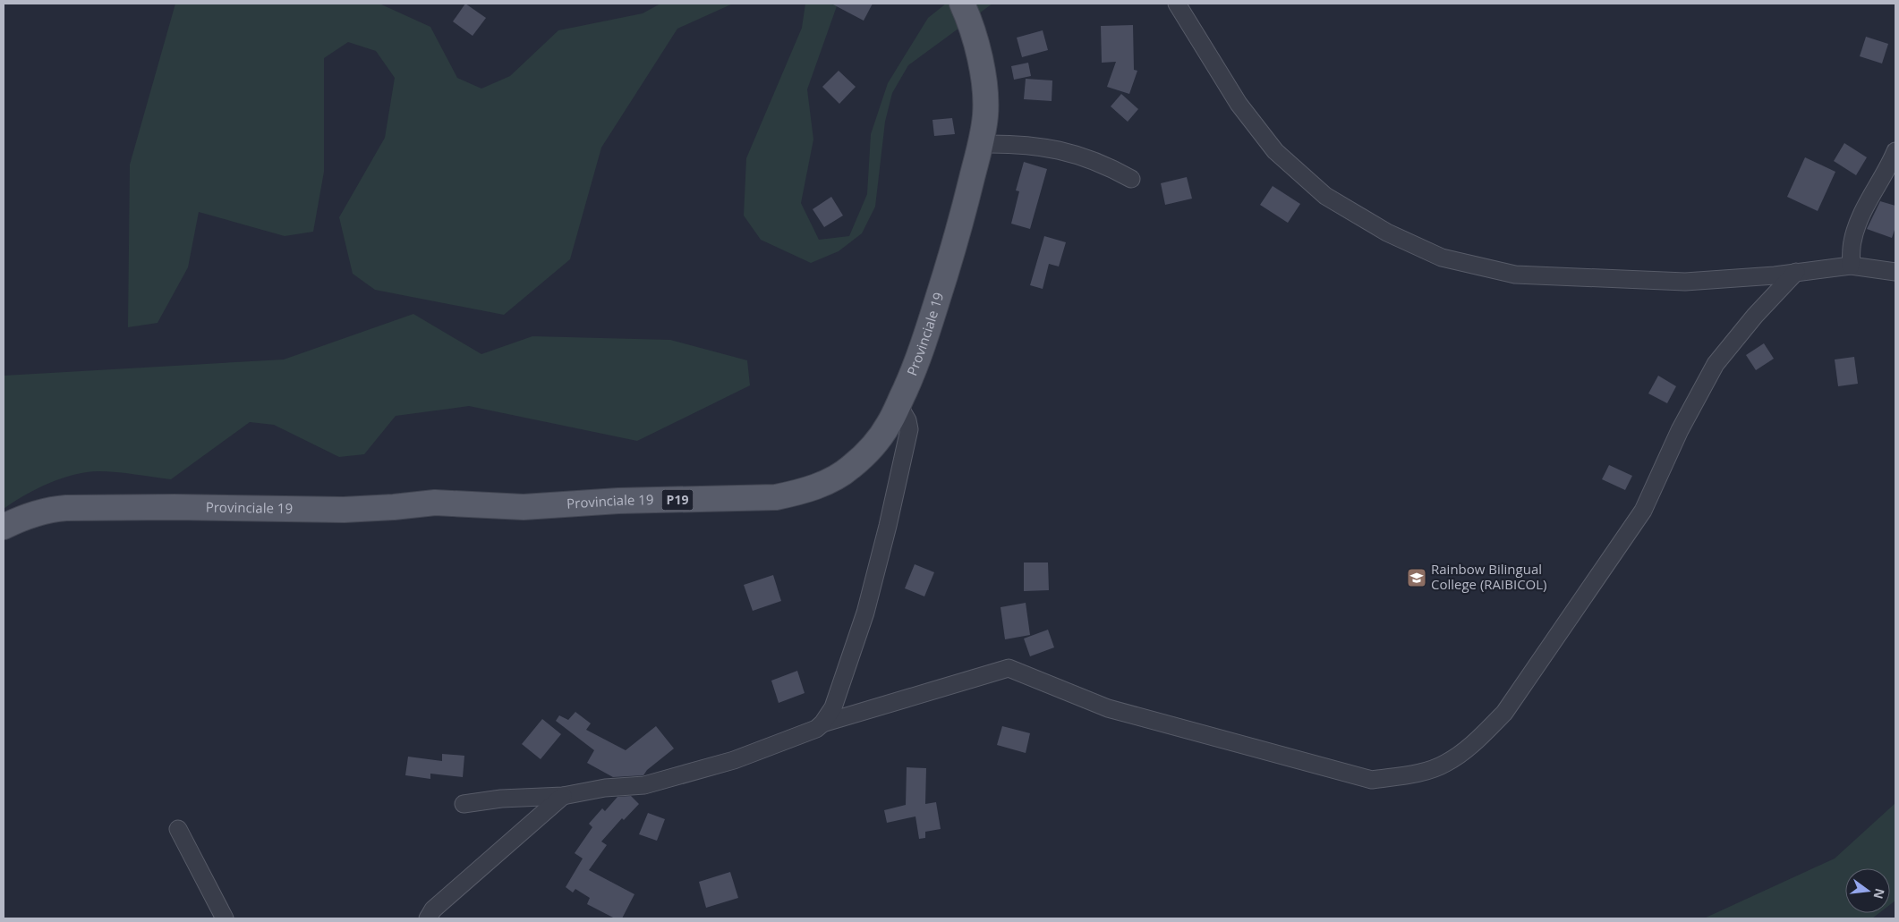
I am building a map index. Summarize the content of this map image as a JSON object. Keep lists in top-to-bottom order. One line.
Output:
{"streets":{"main road":["Provinciale 19","P19"]},"places":{"school or university":["Rainbow Bilingual College (RAIBICOL)"]},"north":"right"}
